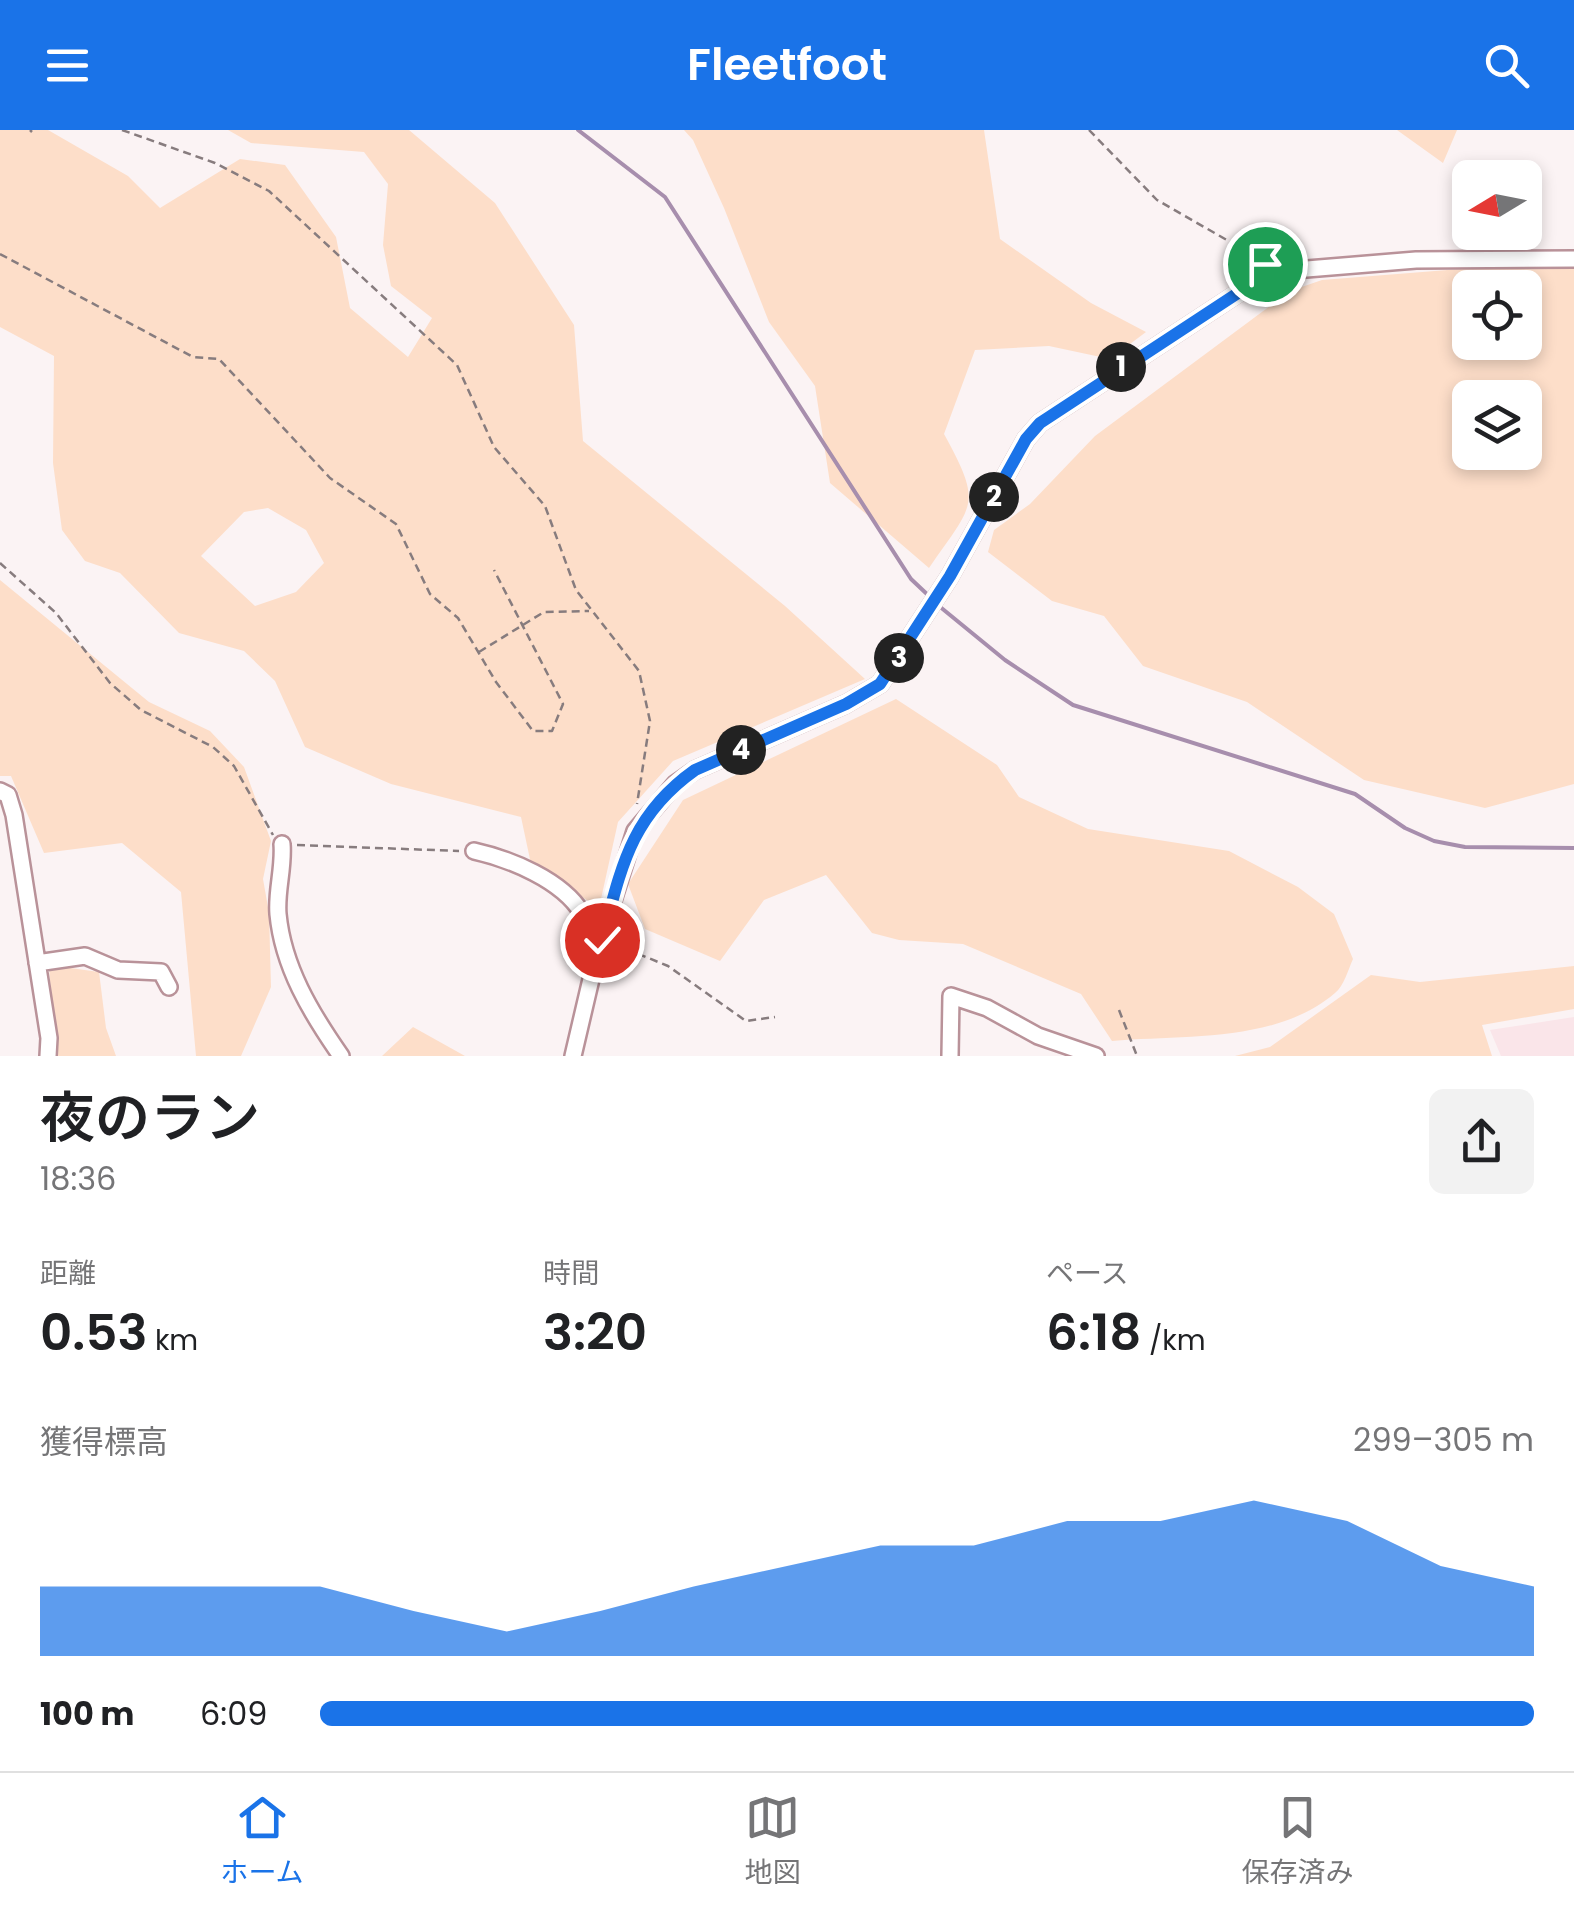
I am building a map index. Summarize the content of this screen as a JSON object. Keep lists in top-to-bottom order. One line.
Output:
{"north":"left","page":{"header":"Fleetfoot","pins":["1","2","3","4"],"heading":["夜のラン","18:36"],"stats":[["距離","0.53 km"],["時間","3:20"],["ペース","6:18 /km"]],"chart":["獲得標高","299–305 m"],"list":[{"name":"100 m","note":"6:09"}],"tabs":["ホーム","地図","保存済み"]}}
